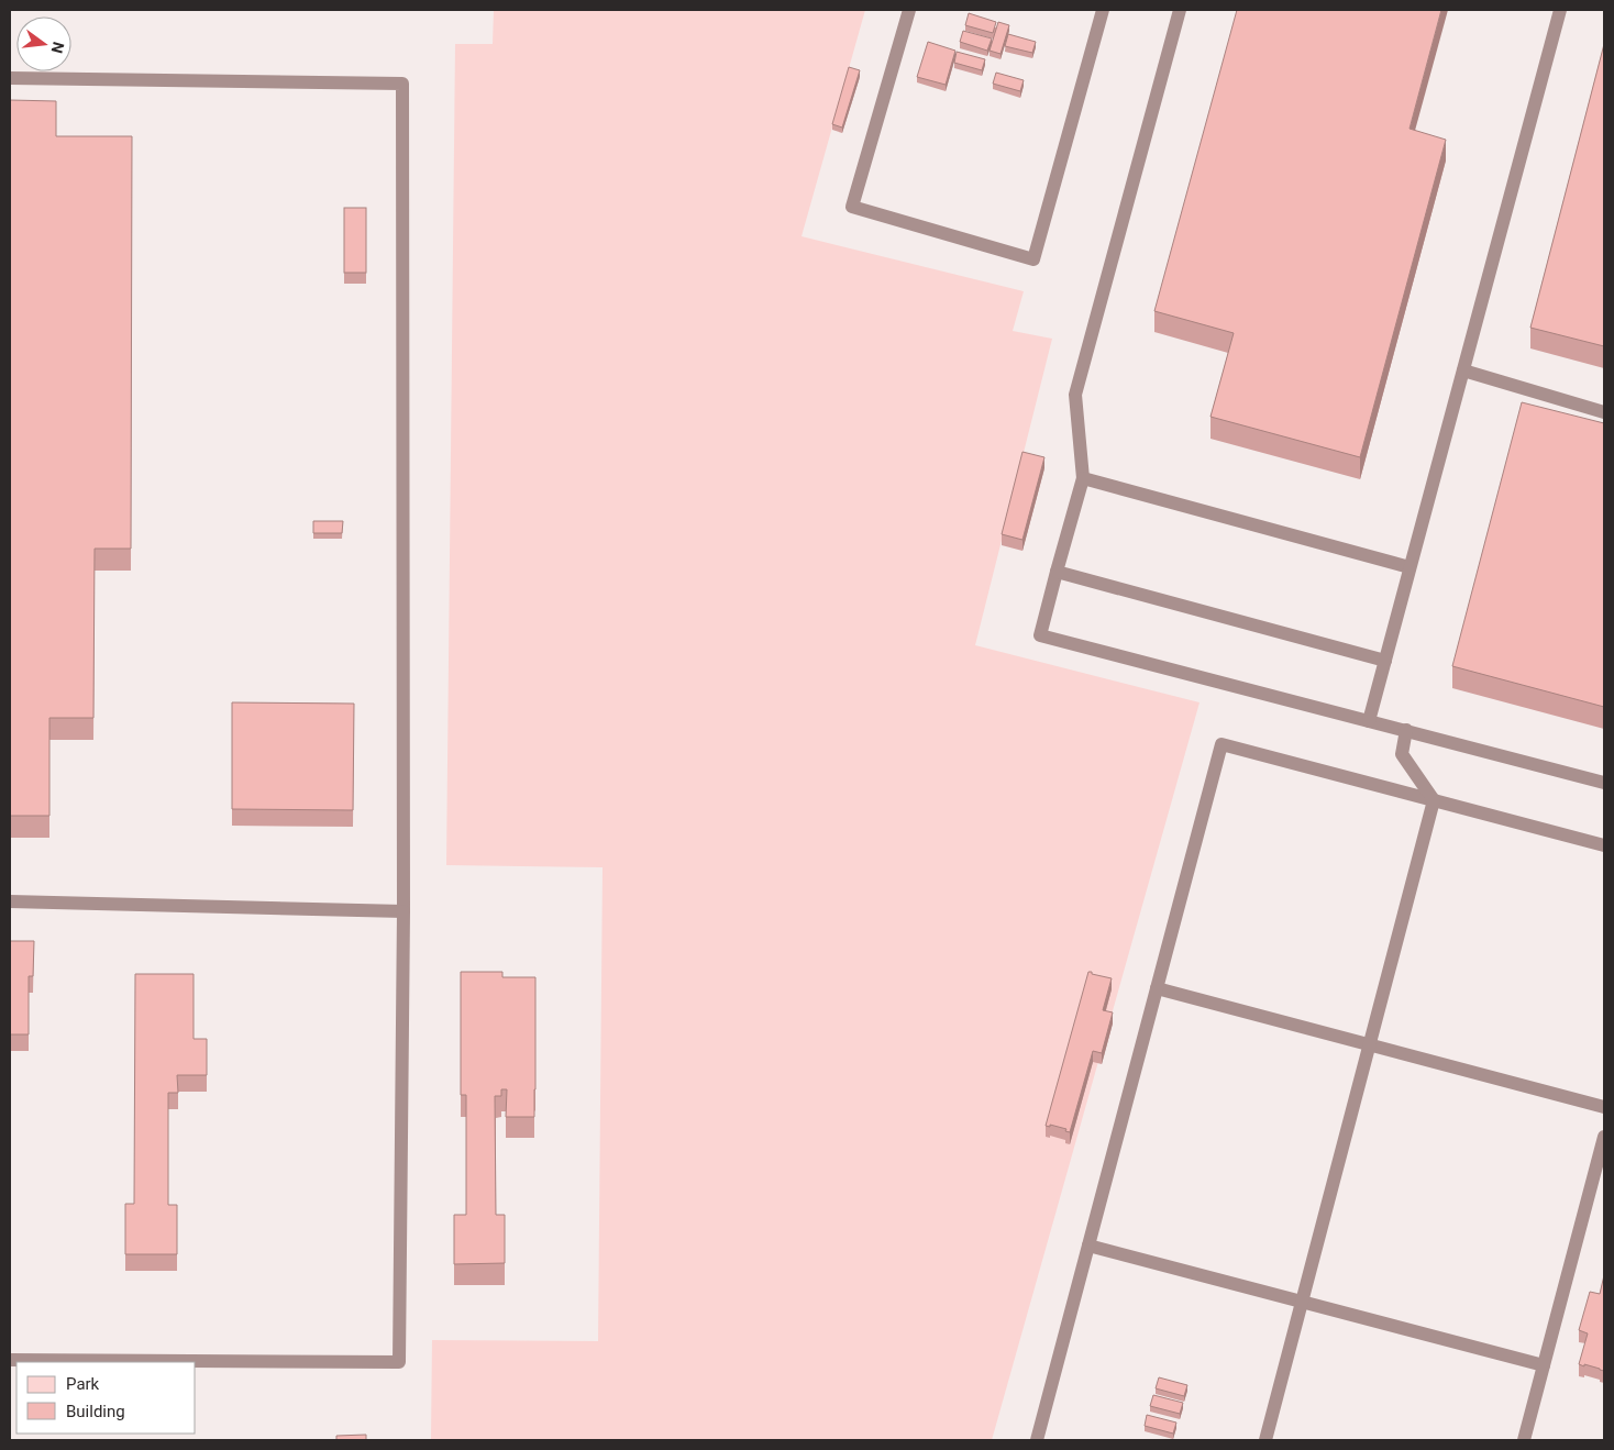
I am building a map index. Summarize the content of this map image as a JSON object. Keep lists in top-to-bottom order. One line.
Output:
{"legend":["Park","Building"],"north":"right"}
